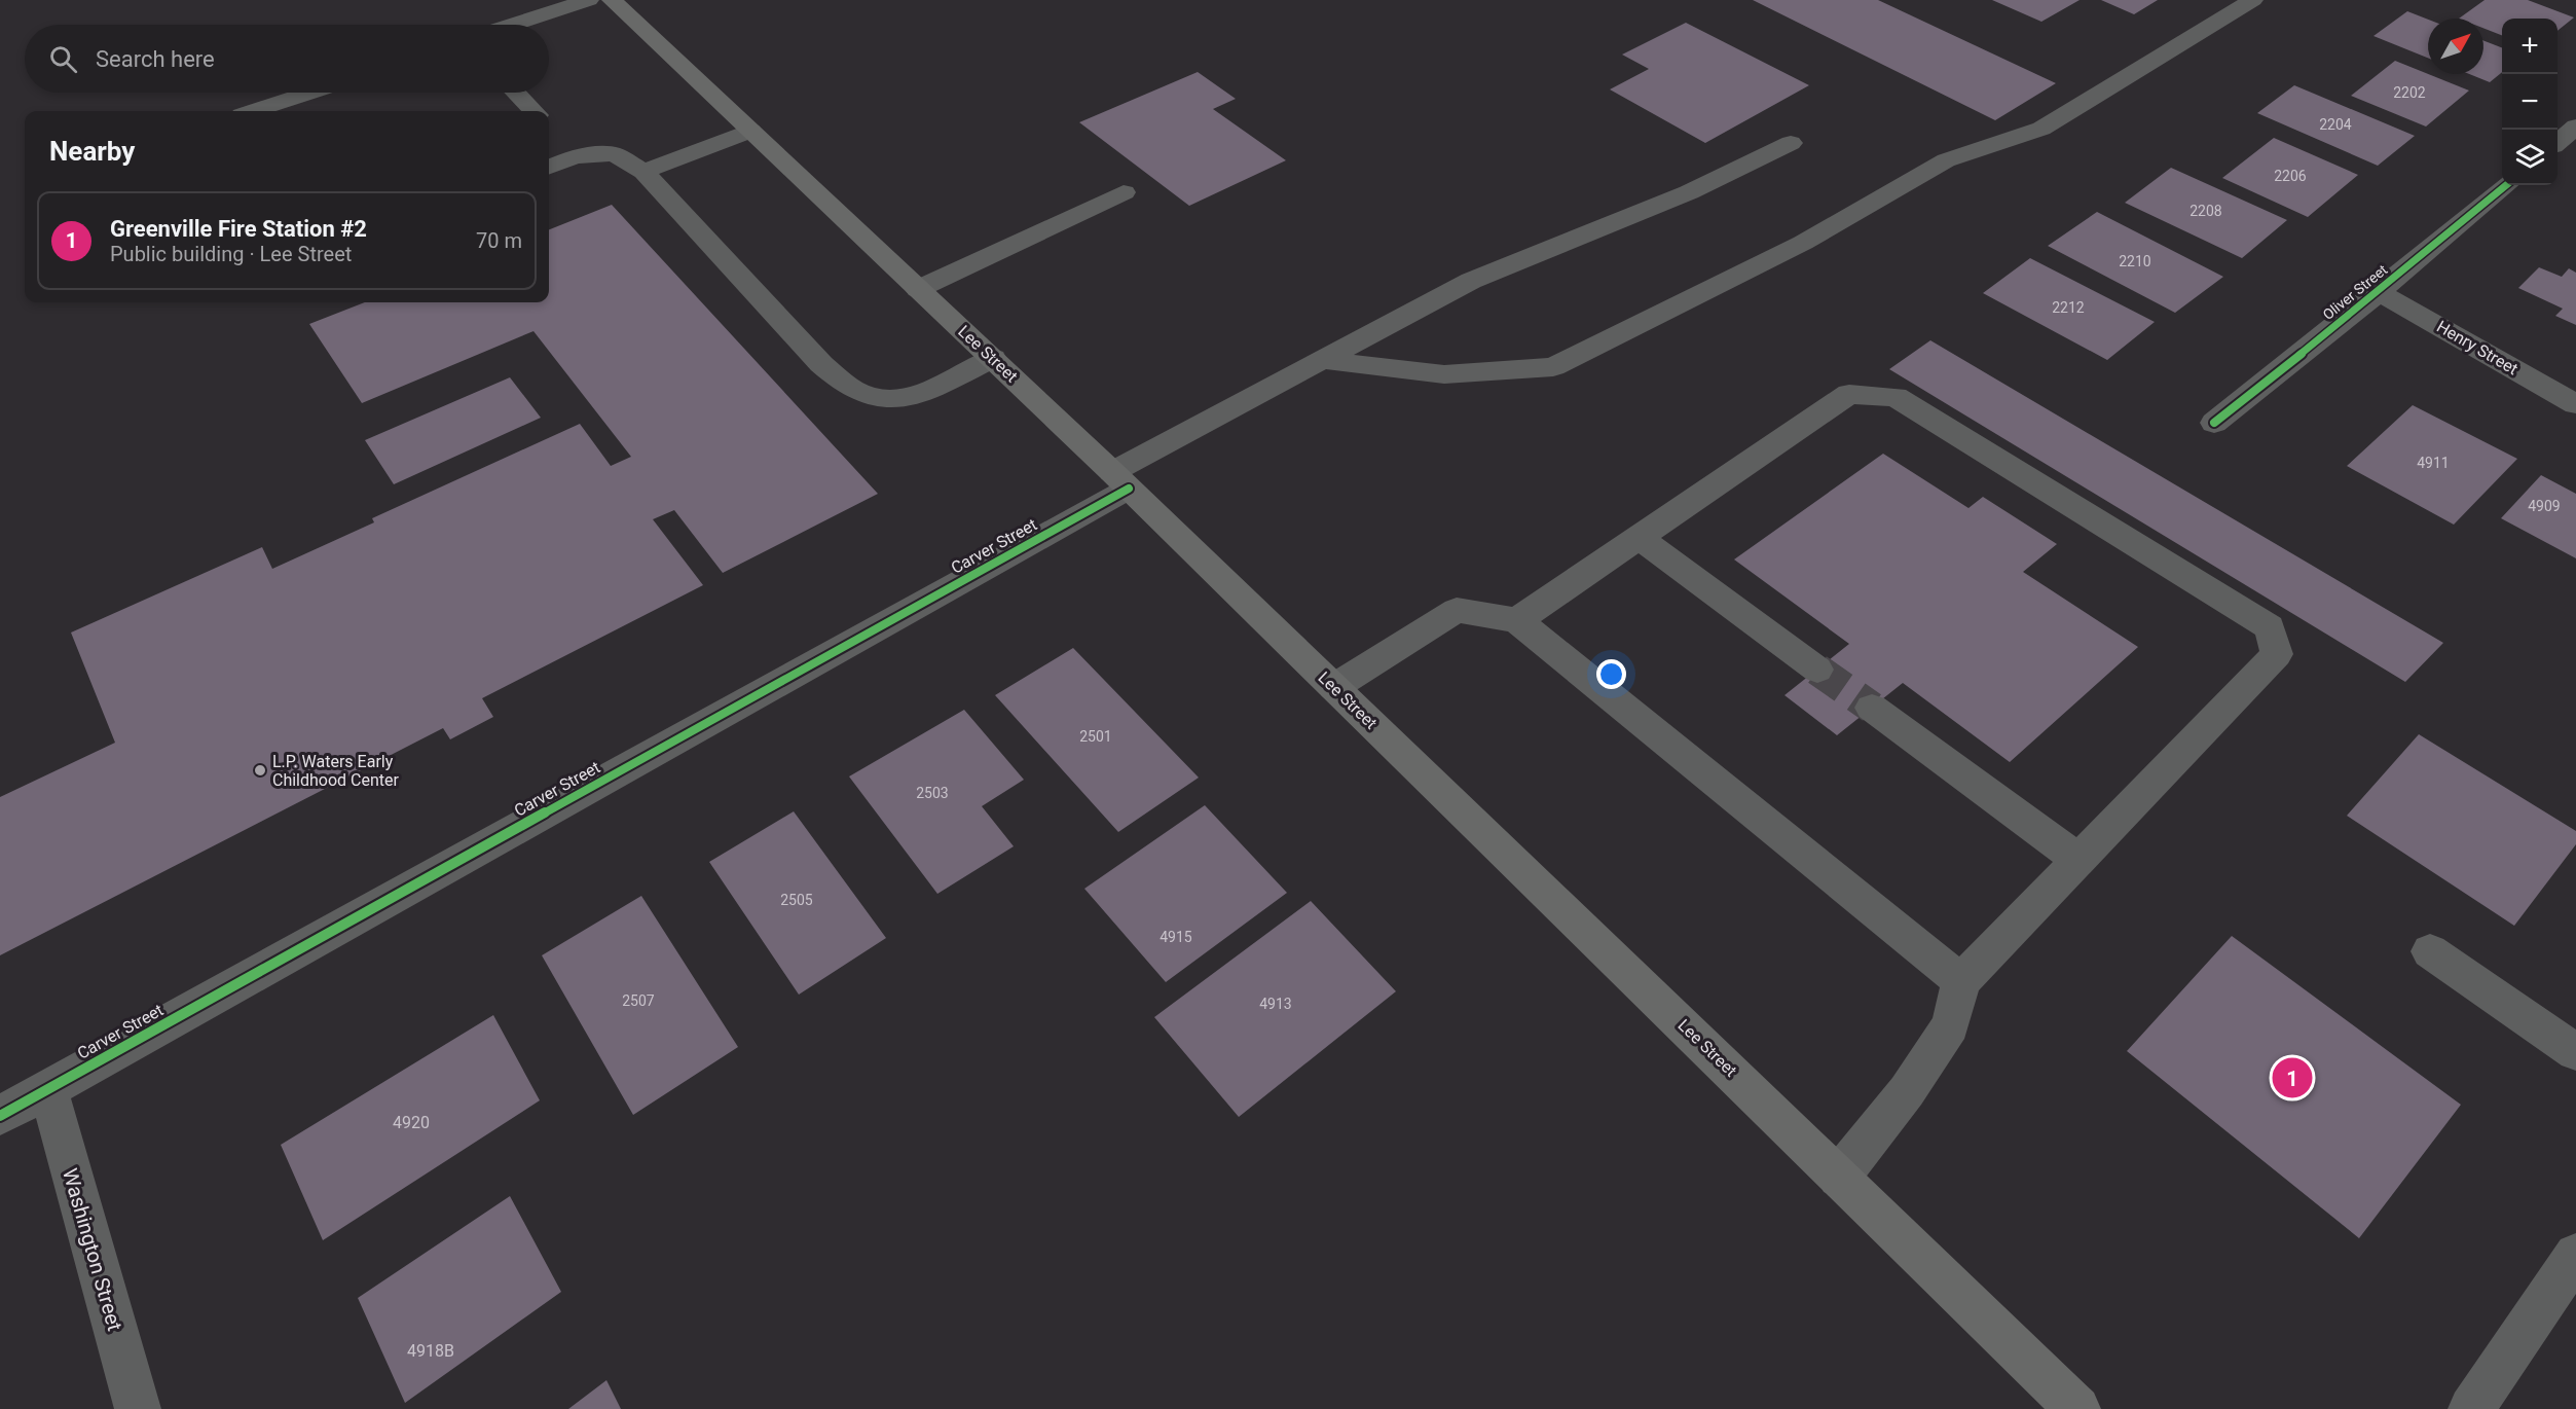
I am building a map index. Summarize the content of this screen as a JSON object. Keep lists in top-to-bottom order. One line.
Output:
{"streets":{"main road":["Lee Street"],"street":["Oliver Street","Henry Street","Carver Street","Washington Street"]},"crossings":[["Oliver Street","Henry Street"],["Lee Street","Carver Street"],["Carver Street","Washington Street"]],"places":["L.P. Waters Early Childhood Center"],"house_numbers":["2202","2204","2206","2208","2210","2212","4911","4909","2501","2503","2505","4915","2507","4913","4920","4918B"],"north":"top right","page":{"map_buttons":["+","−"],"search":"Search here","heading":"Nearby","list":[{"mark":"1","name":"Greenville Fire Station #2","note":"Public building · Lee Street","value":"70 m"}],"pins":"1"}}
